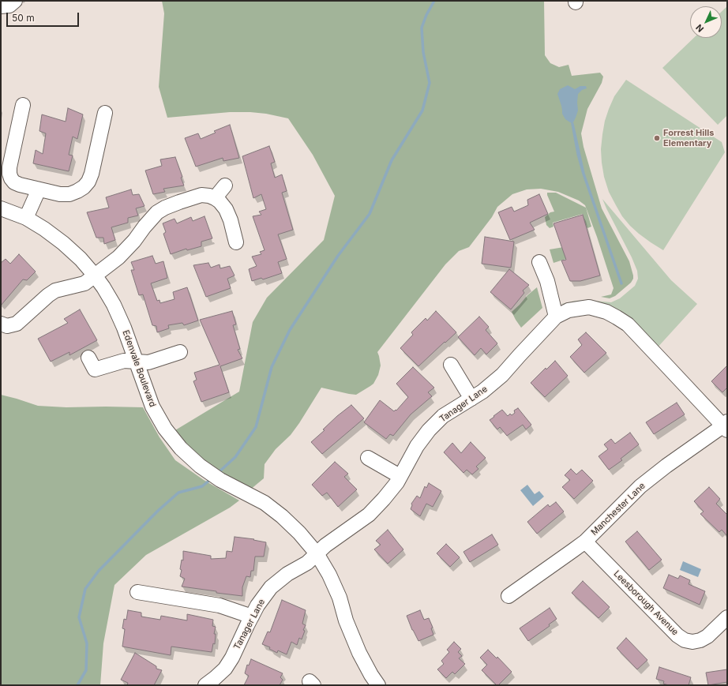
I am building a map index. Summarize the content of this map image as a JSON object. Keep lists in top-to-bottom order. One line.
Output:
{"streets":{"street":["Edenvale Boulevard","Tanager Lane","Manchester Lane","Leesborough Avenue"]},"crossings":[["Edenvale Boulevard","Tanager Lane"],["Tanager Lane","Manchester Lane"],["Manchester Lane","Leesborough Avenue"]],"places":["Forrest Hills Elementary"],"scale_bar":"50 m","north":"bottom left"}
